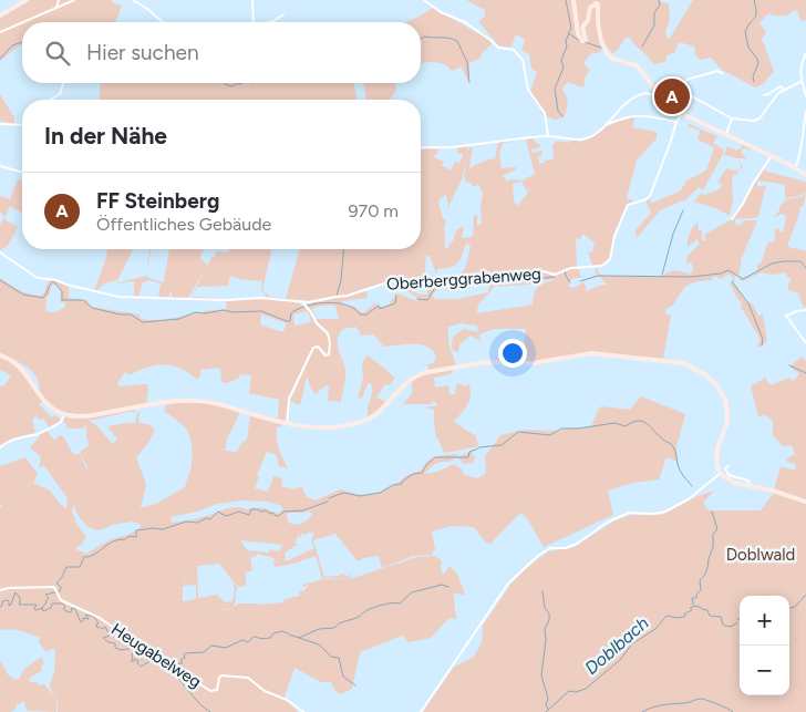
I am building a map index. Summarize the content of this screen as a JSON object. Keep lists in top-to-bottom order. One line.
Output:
{"streets":{"street":["Oberberggrabenweg","Heugabelweg"]},"water":["Doblbach"],"parks":["Doblwald"],"page":{"search":"Hier suchen","pins":"A","heading":"In der Nähe","list":[{"mark":"A","name":"FF Steinberg","note":"Öffentliches Gebäude","value":"970 m"}],"map_buttons":["+","−"]}}
